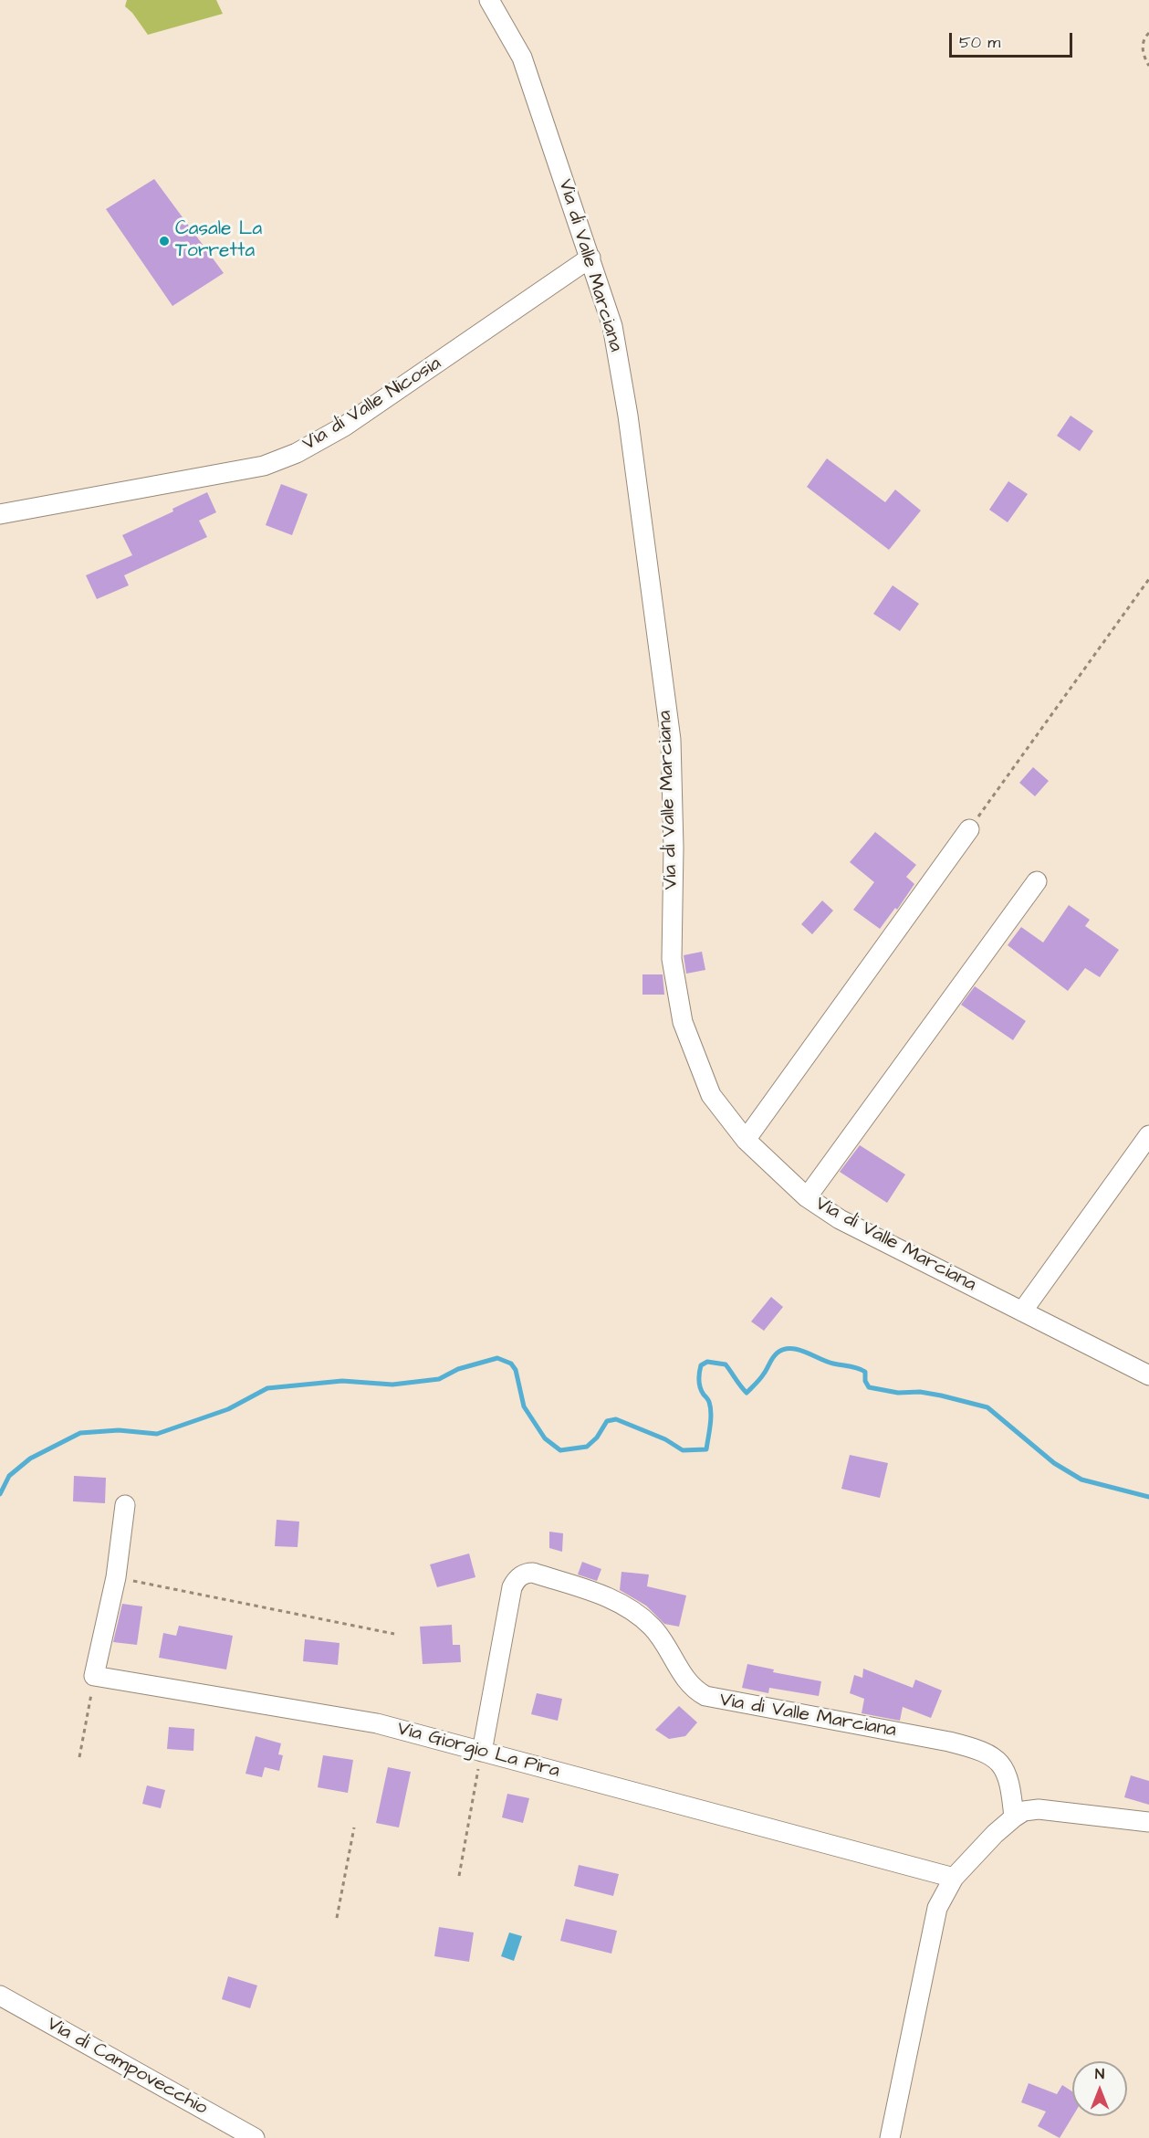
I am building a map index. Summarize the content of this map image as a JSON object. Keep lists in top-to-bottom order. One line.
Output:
{"streets":{"street":["Via di Valle Marciana","Via di Valle Nicosia","Via Giorgio La Pira","Via di Campovecchio"]},"crossings":[["Via di Valle Marciana","Via di Valle Nicosia"],["Via di Valle Marciana","Via Giorgio La Pira"]],"places":["Casale La Torretta"],"scale_bar":"50 m","north":"top"}
